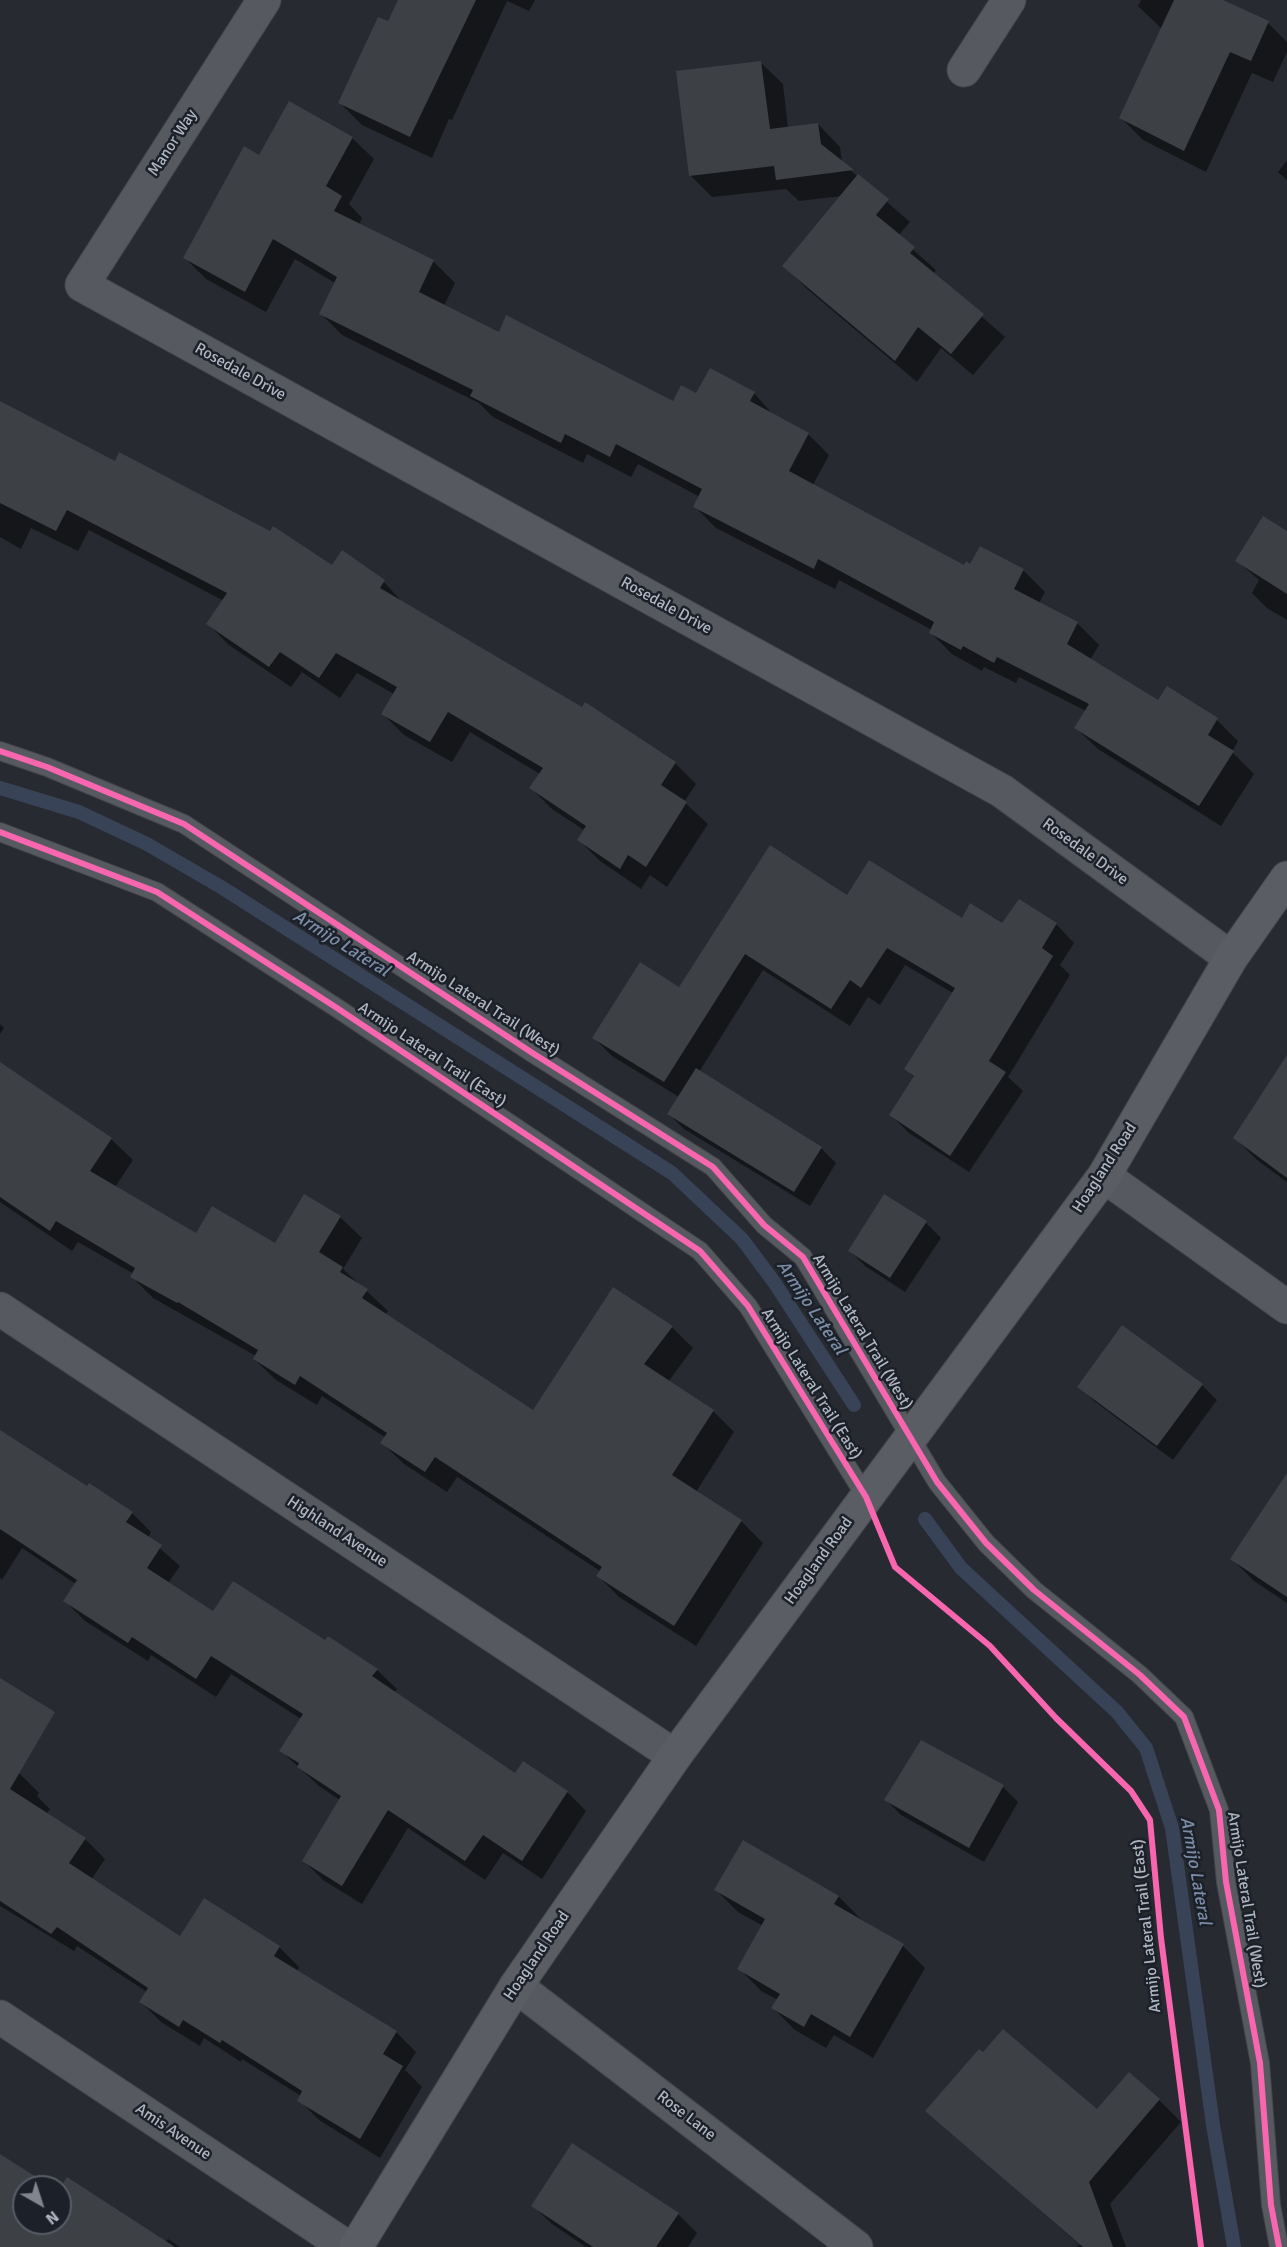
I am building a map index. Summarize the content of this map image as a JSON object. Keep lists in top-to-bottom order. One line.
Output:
{"streets":{"street":["Manor Way","Rosedale Drive","Hoagland Road","Highland Avenue","Rose Lane","Amis Avenue"],"lane":["Armijo Lateral Trail (West)","Armijo Lateral Trail (East)"]},"crossings":[["Manor Way","Rosedale Drive"],["Rosedale Drive","Hoagland Road"],["Armijo Lateral Trail (West)","Hoagland Road"],["Armijo Lateral Trail (East)","Hoagland Road"],["Hoagland Road","Highland Avenue"],["Hoagland Road","Rose Lane"]],"water":["Armijo Lateral"],"north":"bottom right"}
